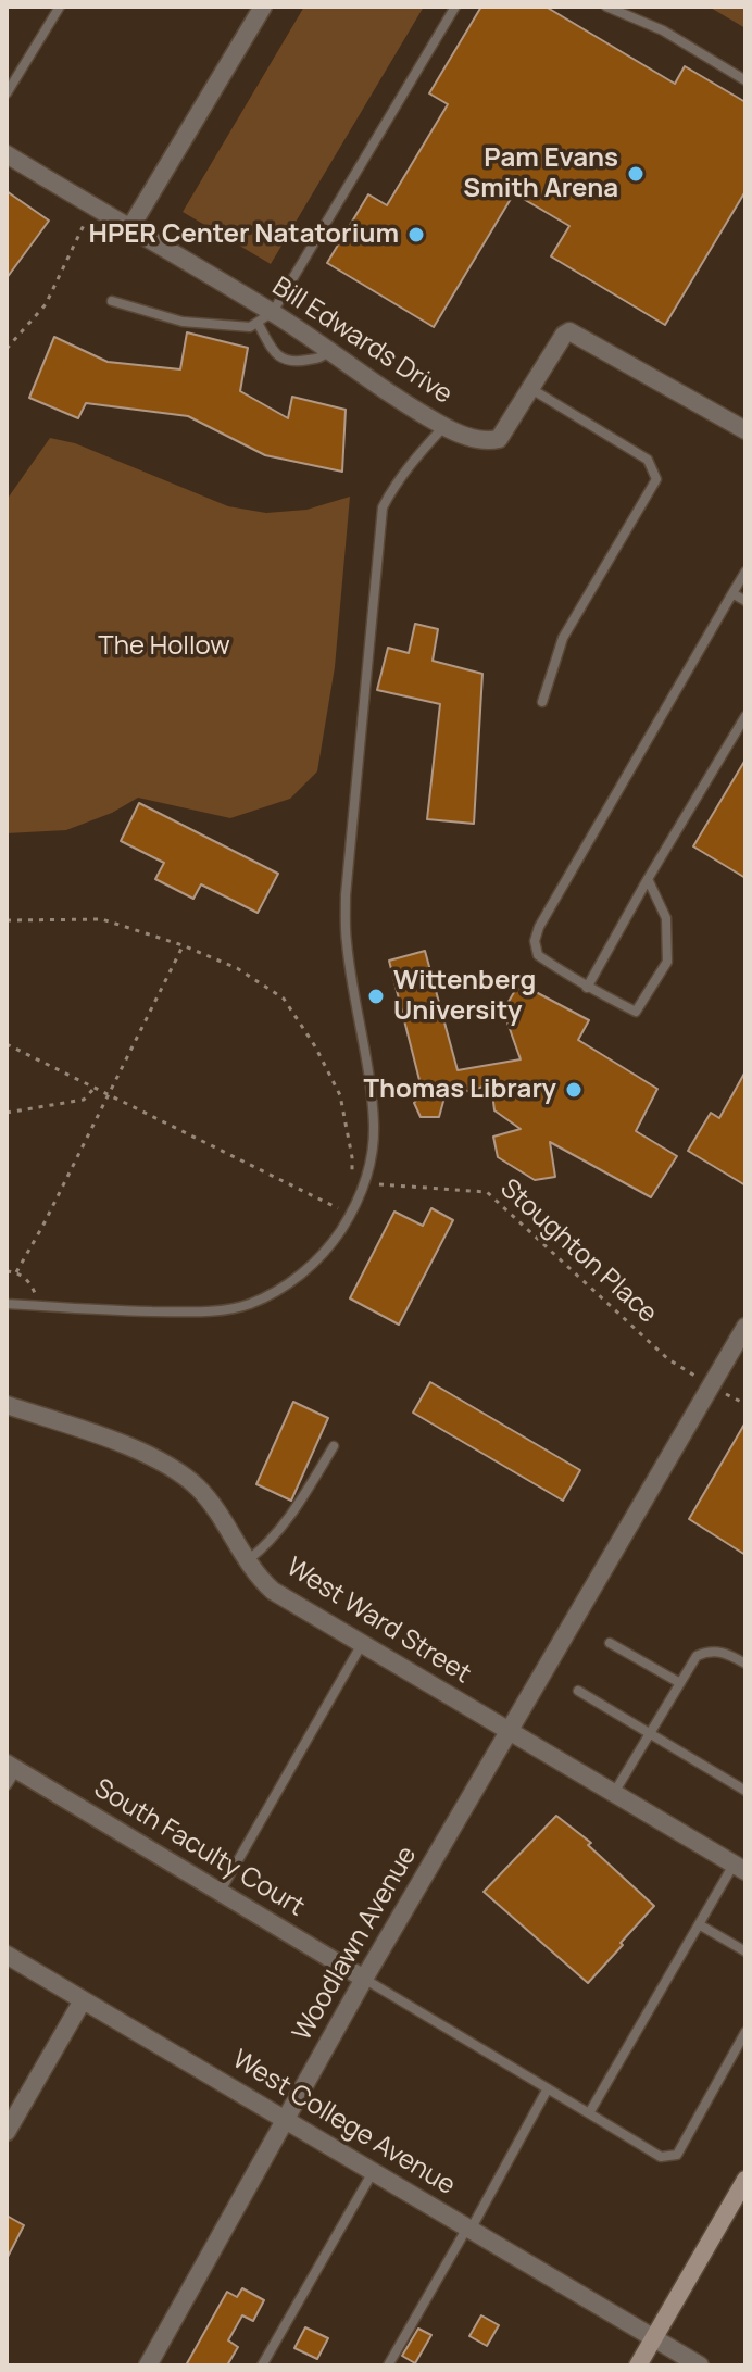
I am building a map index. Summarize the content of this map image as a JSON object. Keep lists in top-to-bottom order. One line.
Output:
{"streets":{"street":["Bill Edwards Drive","West Ward Street","South Faculty Court","Woodlawn Avenue","West College Avenue"],"path":["Stoughton Place"]},"crossings":[["Stoughton Place","Woodlawn Avenue"],["West Ward Street","Woodlawn Avenue"],["South Faculty Court","Woodlawn Avenue"],["Woodlawn Avenue","West College Avenue"]],"parks":["The Hollow"],"places":["Pam Evans Smith Arena","HPER Center Natatorium","Wittenberg University","Thomas Library"]}
